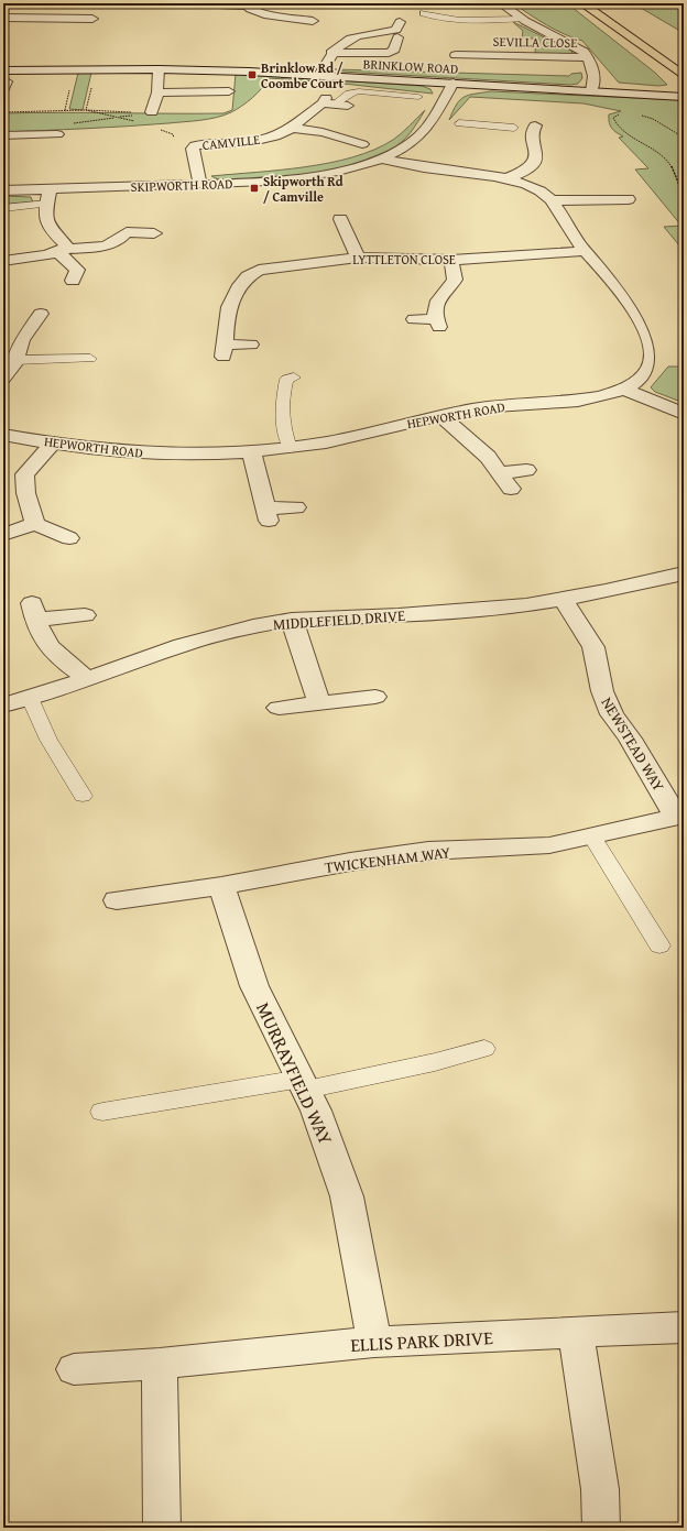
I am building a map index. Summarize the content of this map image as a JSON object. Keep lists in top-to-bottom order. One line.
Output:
{"streets":{"street":["SEVILLA CLOSE","BRINKLOW ROAD","CAMVILLE","SKIPWORTH ROAD","LYTTLETON CLOSE","HEPWORTH ROAD","MIDDLEFIELD DRIVE","NEWSTEAD WAY","TWICKENHAM WAY","MURRAYFIELD WAY","ELLIS PARK DRIVE"]},"crossings":[["BRINKLOW ROAD","SKIPWORTH ROAD"],["CAMVILLE","SKIPWORTH ROAD"],["SKIPWORTH ROAD","HEPWORTH ROAD"],["LYTTLETON CLOSE","HEPWORTH ROAD"],["MIDDLEFIELD DRIVE","NEWSTEAD WAY"],["NEWSTEAD WAY","TWICKENHAM WAY"],["TWICKENHAM WAY","MURRAYFIELD WAY"],["MURRAYFIELD WAY","ELLIS PARK DRIVE"]],"places":{"transit":["Brinklow Rd / Coombe Court","Skipworth Rd / Camville"]}}
